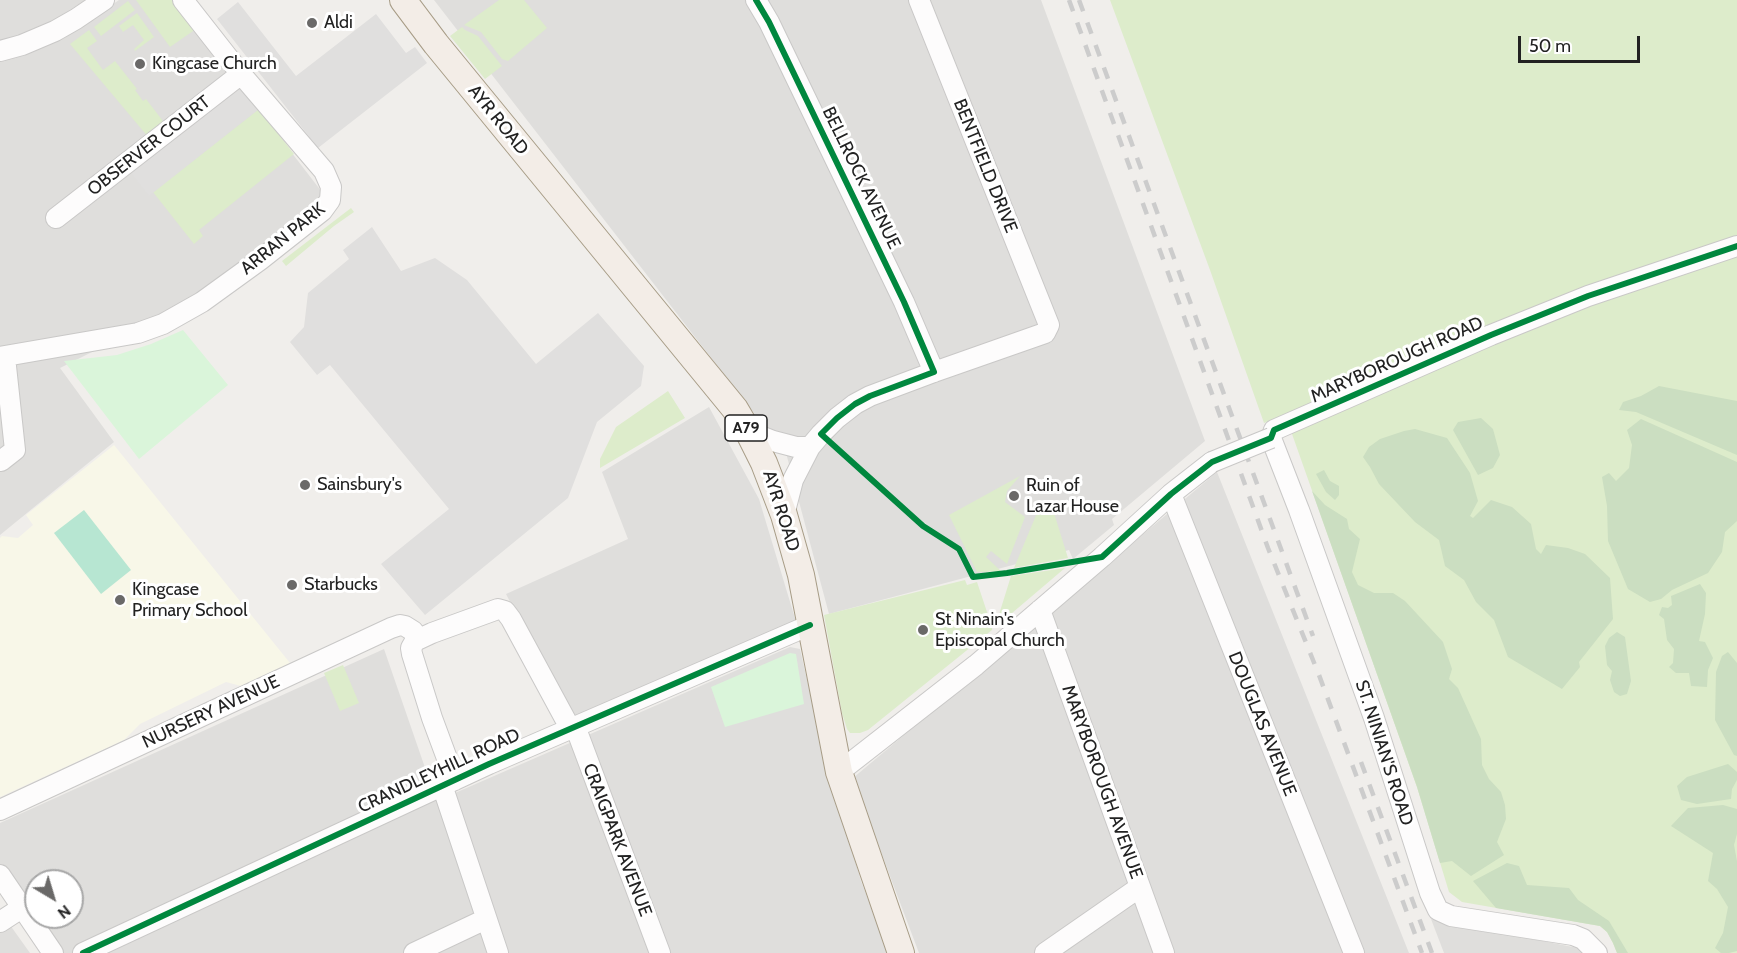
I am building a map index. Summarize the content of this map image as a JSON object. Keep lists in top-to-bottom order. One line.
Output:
{"streets":{"main road":["AYR ROAD","A79"],"street":["OBSERVER COURT","BENTFIELD DRIVE","BELLROCK AVENUE","ARRAN PARK","MARYBOROUGH ROAD","NURSERY AVENUE","DOUGLAS AVENUE","ST. NINIAN'S ROAD","CRANDLEYHILL ROAD","MARYBOROUGH AVENUE","CRAIGPARK AVENUE"]},"crossings":[["AYR ROAD","MARYBOROUGH ROAD"],["AYR ROAD","CRANDLEYHILL ROAD"],["OBSERVER COURT","ARRAN PARK"],["BENTFIELD DRIVE","BELLROCK AVENUE"],["MARYBOROUGH ROAD","DOUGLAS AVENUE"],["MARYBOROUGH ROAD","ST. NINIAN'S ROAD"],["MARYBOROUGH ROAD","MARYBOROUGH AVENUE"],["NURSERY AVENUE","CRAIGPARK AVENUE"],["CRANDLEYHILL ROAD","CRAIGPARK AVENUE"]],"places":["Aldi","Kingcase Church","Sainsbury's","Ruin of Lazar House","Starbucks","Kingcase Primary School","St Ninain's Episcopal Church"],"scale_bar":"50 m","north":"bottom right"}
